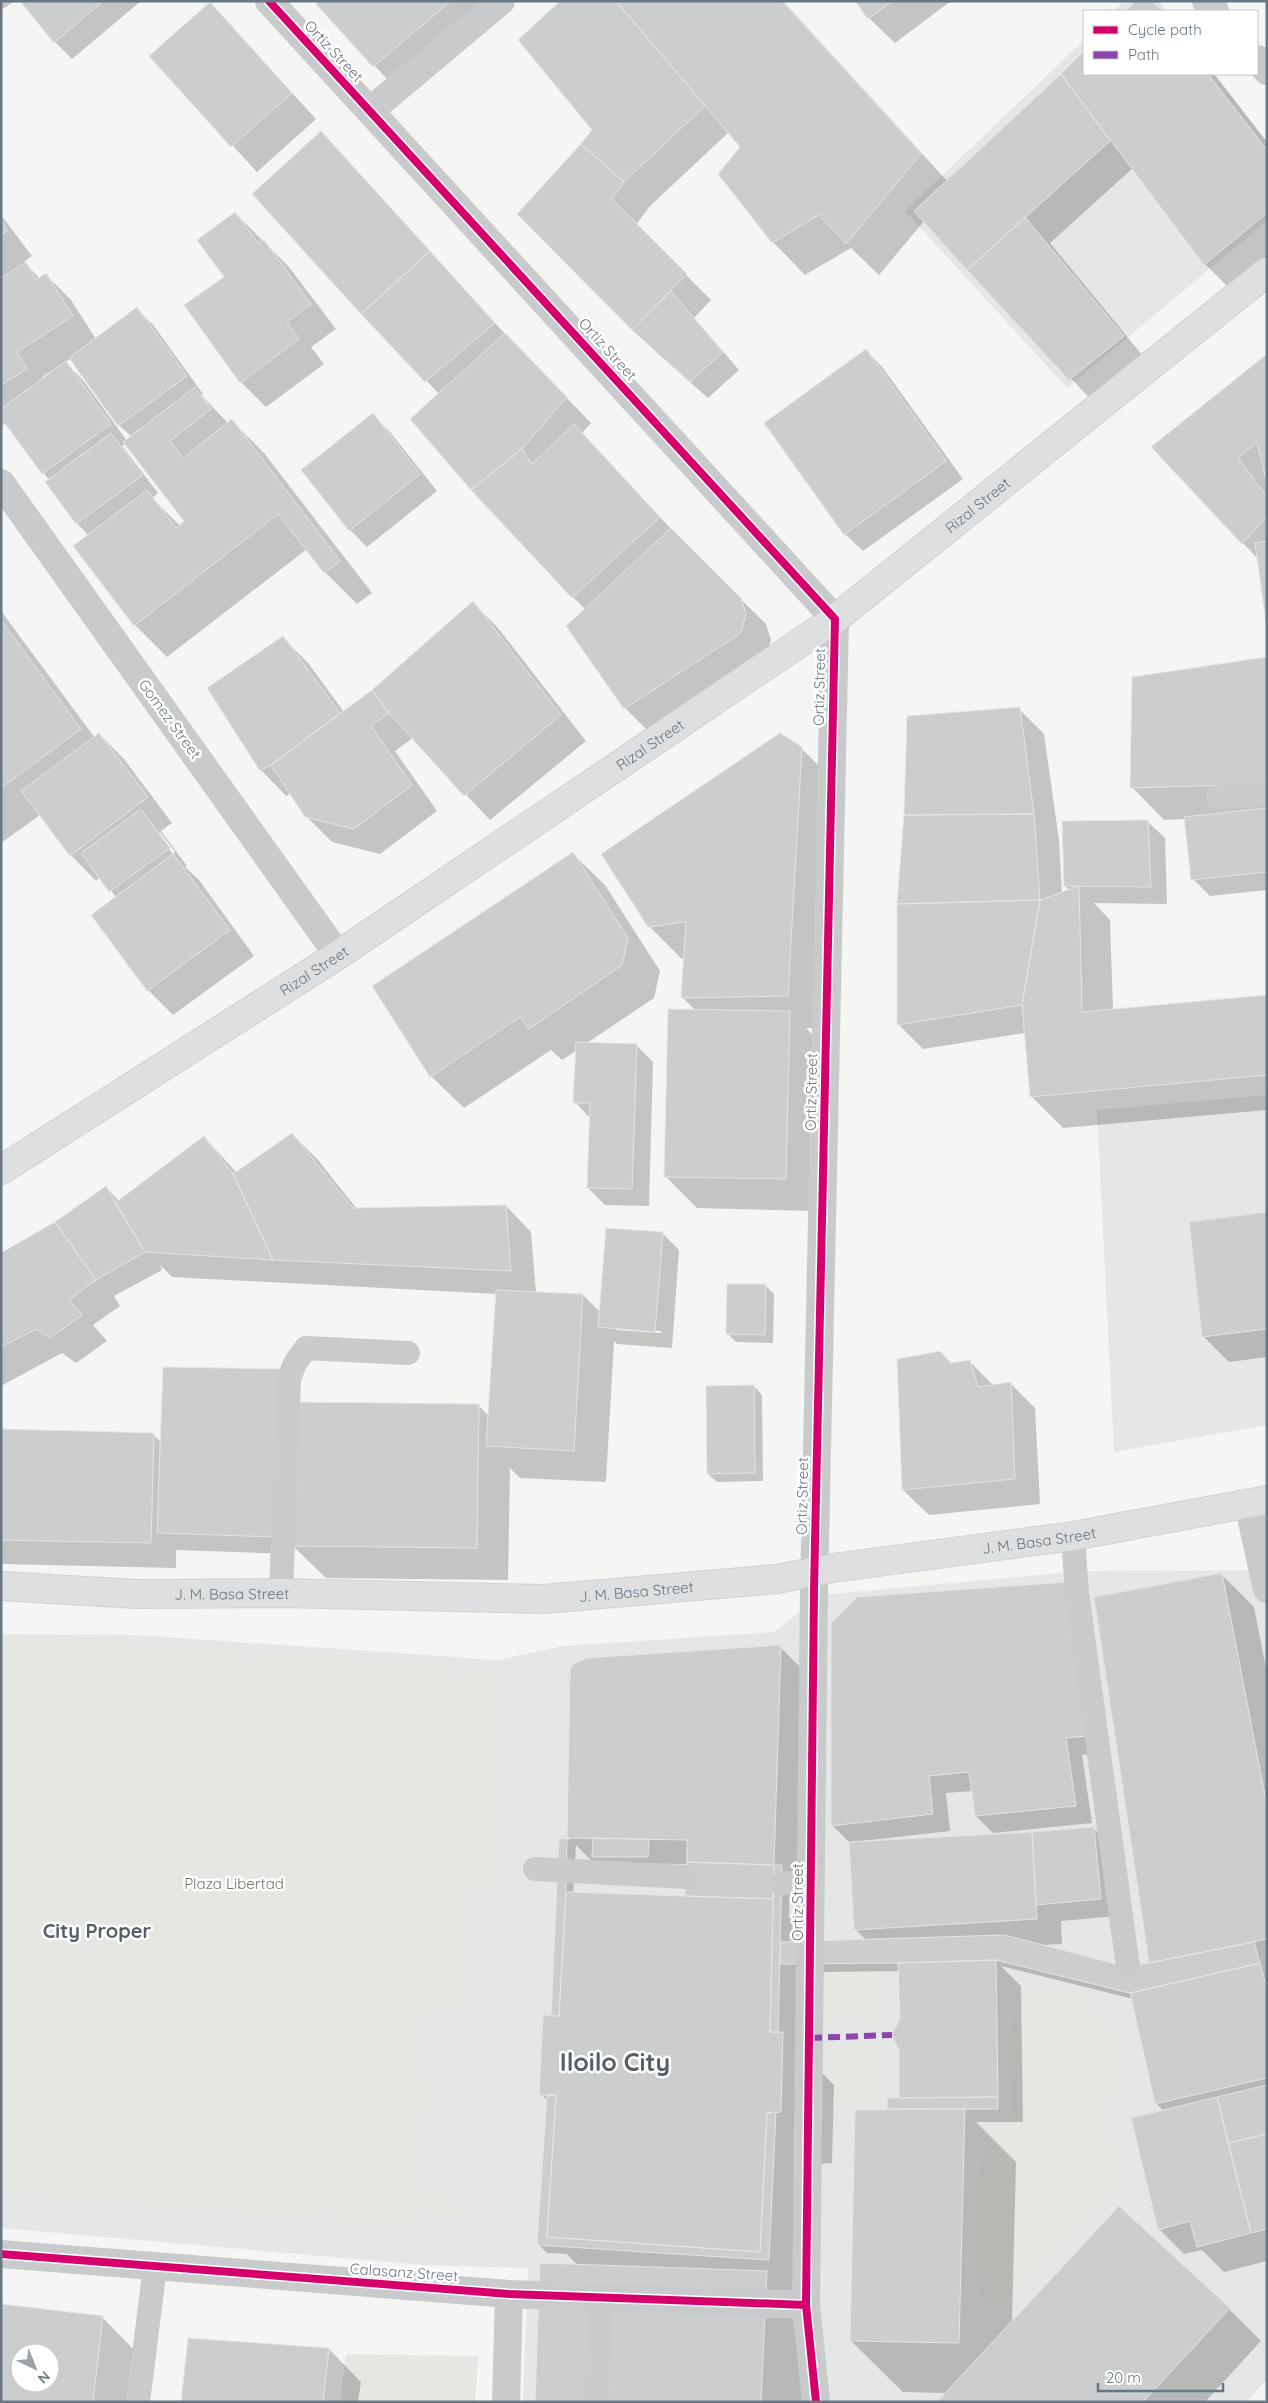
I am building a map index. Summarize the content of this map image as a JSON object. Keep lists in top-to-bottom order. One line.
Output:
{"streets":{"main road":["Rizal Street","J. M. Basa Street"],"street":["Ortiz Street","Gomez Street","Calasanz Street"]},"crossings":[["Ortiz Street","Rizal Street"],["Ortiz Street","J. M. Basa Street"],["Ortiz Street","Calasanz Street"],["Rizal Street","Gomez Street"]],"districts":["City Proper","Iloilo City"],"parks":["Plaza Libertad"],"legend":["Cycle path","Path"],"scale_bar":"20 m","north":"bottom right"}
